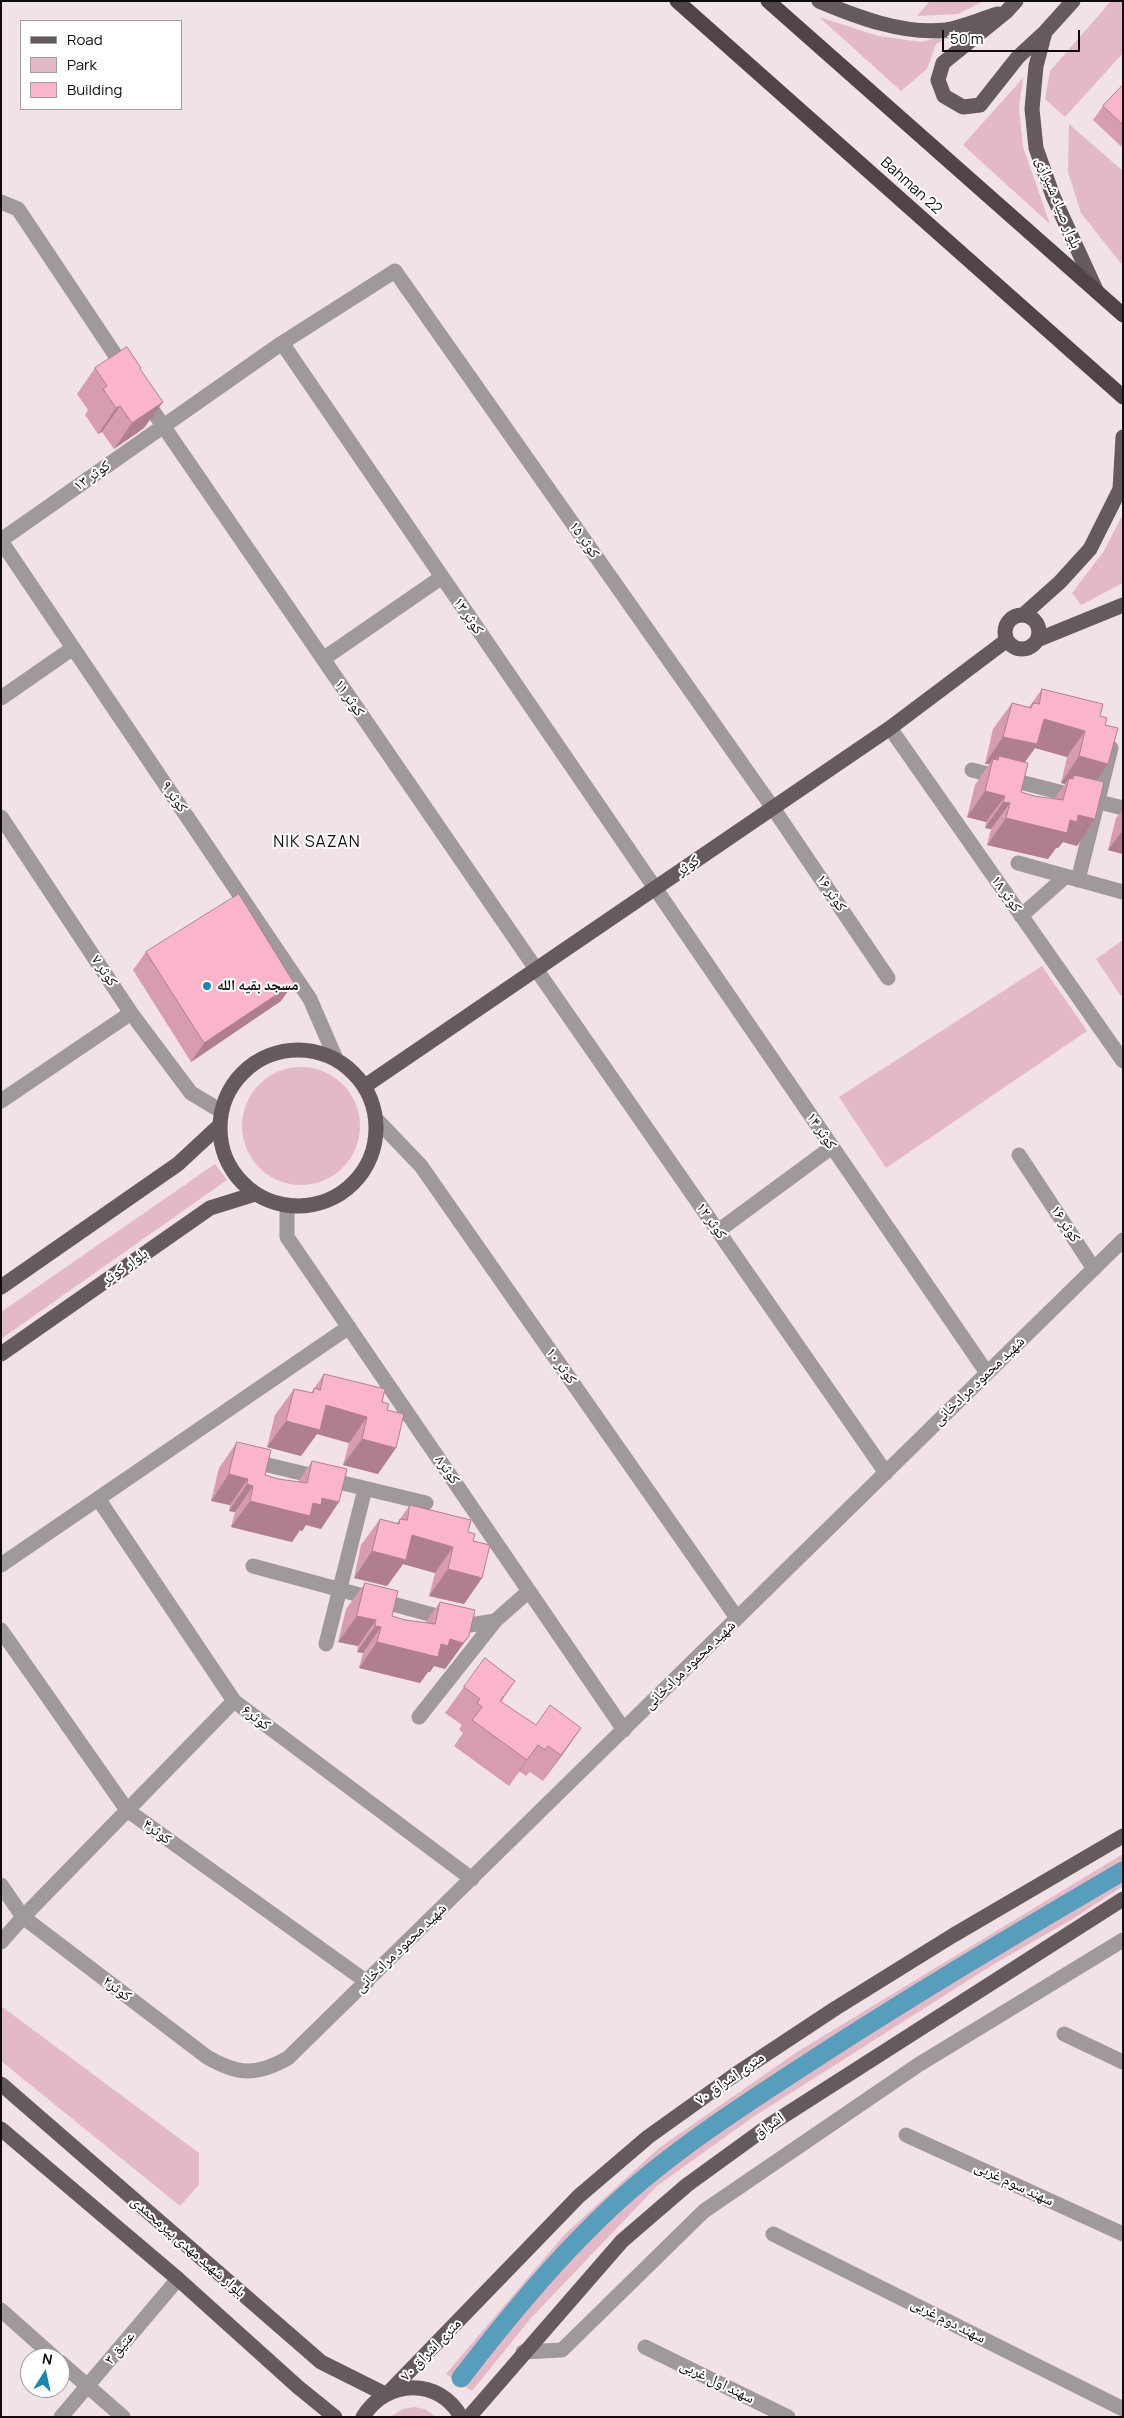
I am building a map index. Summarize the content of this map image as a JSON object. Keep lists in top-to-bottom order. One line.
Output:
{"streets":{"highway":["Bahman 22"],"main road":["بلوار صیاد شیرازی","کوثر","بلوار کوثر","۷۰ متری اشراق","اشراق","بلوار شهید مهدی پیرمحمدی"],"street":["کوثر ۱۳","۱۵ کوثر","کوثر ۱۱","کوثر ۹","کوثر ۱۶","کوثر ۱۸","کوثر ۷","کوثر ۱۴","کوثر ۱۲","کوثر ۱۰","شهید محمود مرادخانی","کوثر۸","کوثر۶","کوثر۴","کوثر۲","سهند سوم غربی","سهند دوم غربی","عتیق ۳","سهند اول غربی"]},"crossings":[["کوثر ۱۳","۱۵ کوثر"],["کوثر ۱۳","کوثر ۱۱"],["کوثر ۱۳","کوثر ۹"],["کوثر ۱۳","کوثر"],["کوثر ۱۳","کوثر ۱۴"],["۱۵ کوثر","کوثر"],["۱۵ کوثر","کوثر ۱۶"],["کوثر ۱۱","کوثر"],["کوثر ۱۱","کوثر ۱۲"],["کوثر ۹","کوثر"],["کوثر ۹","کوثر ۷"],["کوثر ۹","بلوار کوثر"],["کوثر ۹","کوثر ۱۰"],["کوثر ۹","کوثر۸"],["کوثر","کوثر ۱۶"],["کوثر","کوثر ۱۸"],["کوثر","کوثر ۷"],["کوثر","کوثر ۱۴"],["کوثر","کوثر ۱۲"],["کوثر","بلوار کوثر"],["کوثر","کوثر ۱۰"],["کوثر","کوثر۸"],["کوثر ۱۶","شهید محمود مرادخانی"],["کوثر ۷","بلوار کوثر"],["کوثر ۷","کوثر ۱۰"],["کوثر ۷","کوثر۸"],["کوثر ۱۴","شهید محمود مرادخانی"],["کوثر ۱۲","شهید محمود مرادخانی"],["بلوار کوثر","کوثر ۱۰"],["بلوار کوثر","کوثر۸"],["کوثر ۱۰","شهید محمود مرادخانی"],["کوثر ۱۰","کوثر۸"],["شهید محمود مرادخانی","کوثر۸"],["شهید محمود مرادخانی","کوثر۶"],["شهید محمود مرادخانی","کوثر۴"],["شهید محمود مرادخانی","کوثر۲"],["۷۰ متری اشراق","بلوار شهید مهدی پیرمحمدی"],["بلوار شهید مهدی پیرمحمدی","عتیق ۳"]],"districts":["NIK SAZAN"],"places":["مسجد بقیه الله"],"legend":["Road","Park","Building"],"scale_bar":"50 m","north":"top"}
